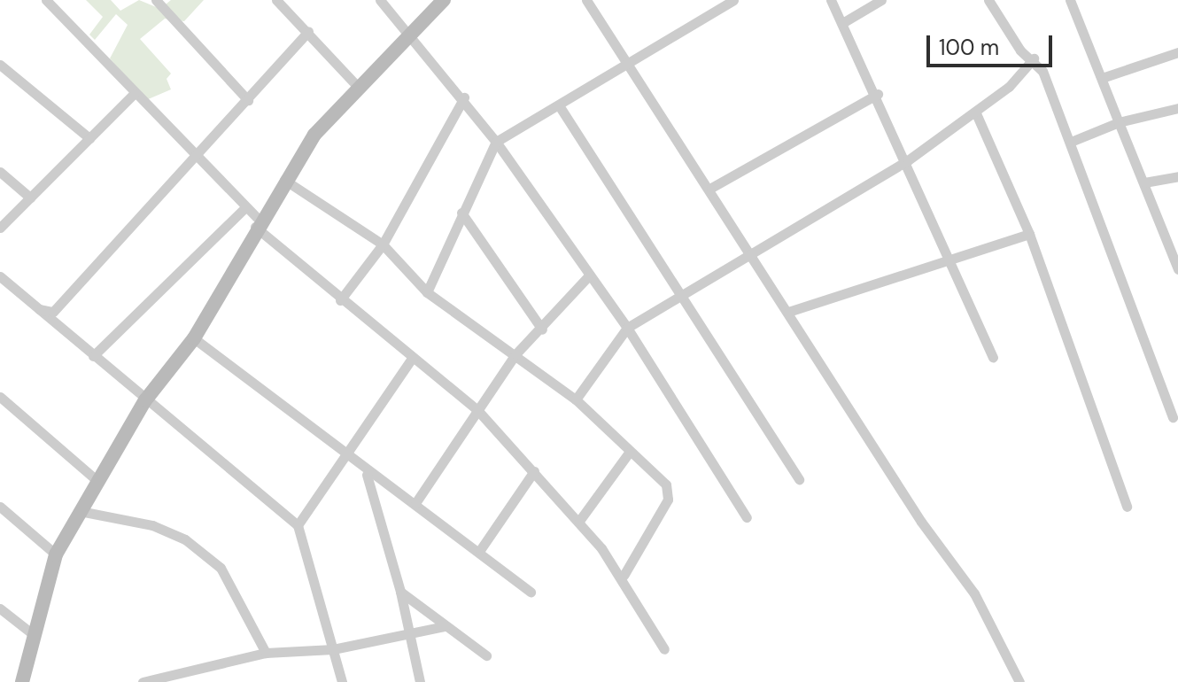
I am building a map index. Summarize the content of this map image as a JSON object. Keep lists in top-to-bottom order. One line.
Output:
{"scale_bar":"100 m"}
